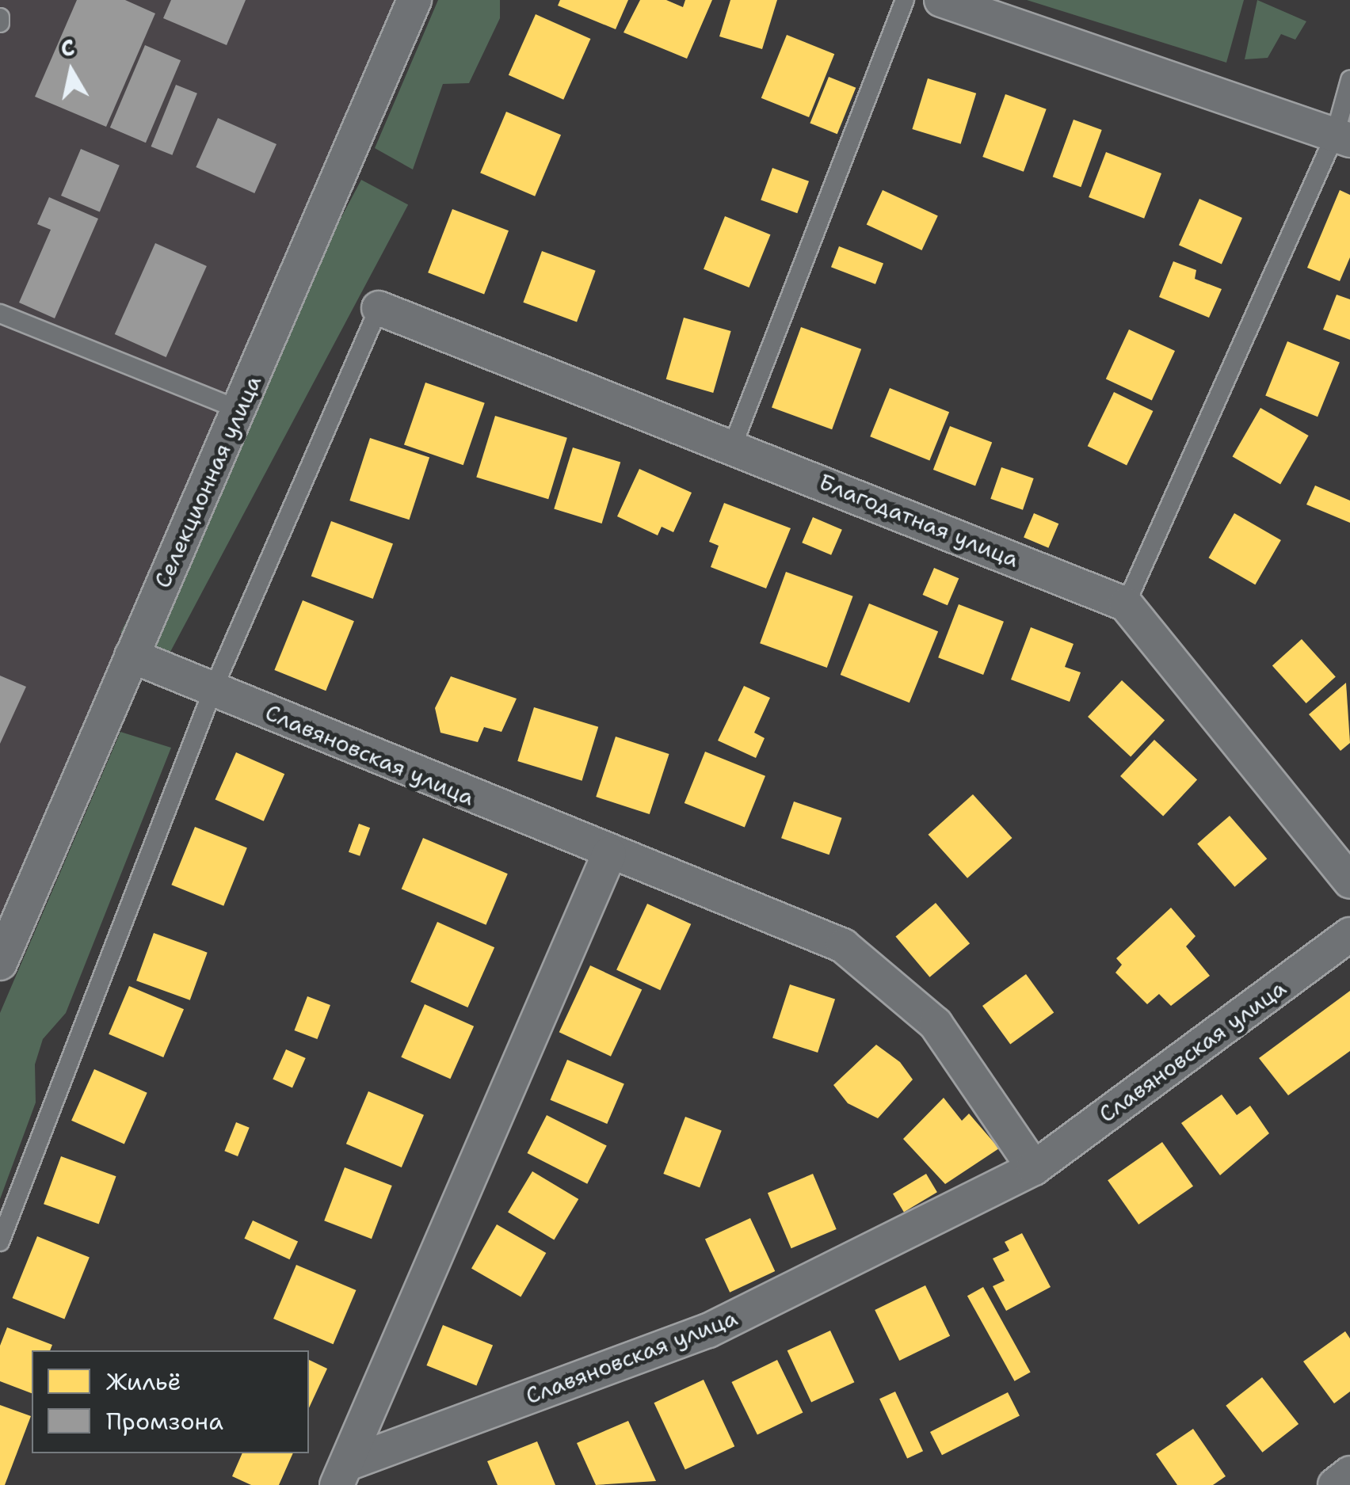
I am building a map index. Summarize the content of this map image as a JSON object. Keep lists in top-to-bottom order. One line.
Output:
{"streets":{"street":["Селекционная улица","Благодатная улица","Славяновская улица"]},"crossings":[["Селекционная улица","Славяновская улица"]],"legend":["Жильё","Промзона"],"north":"top"}
